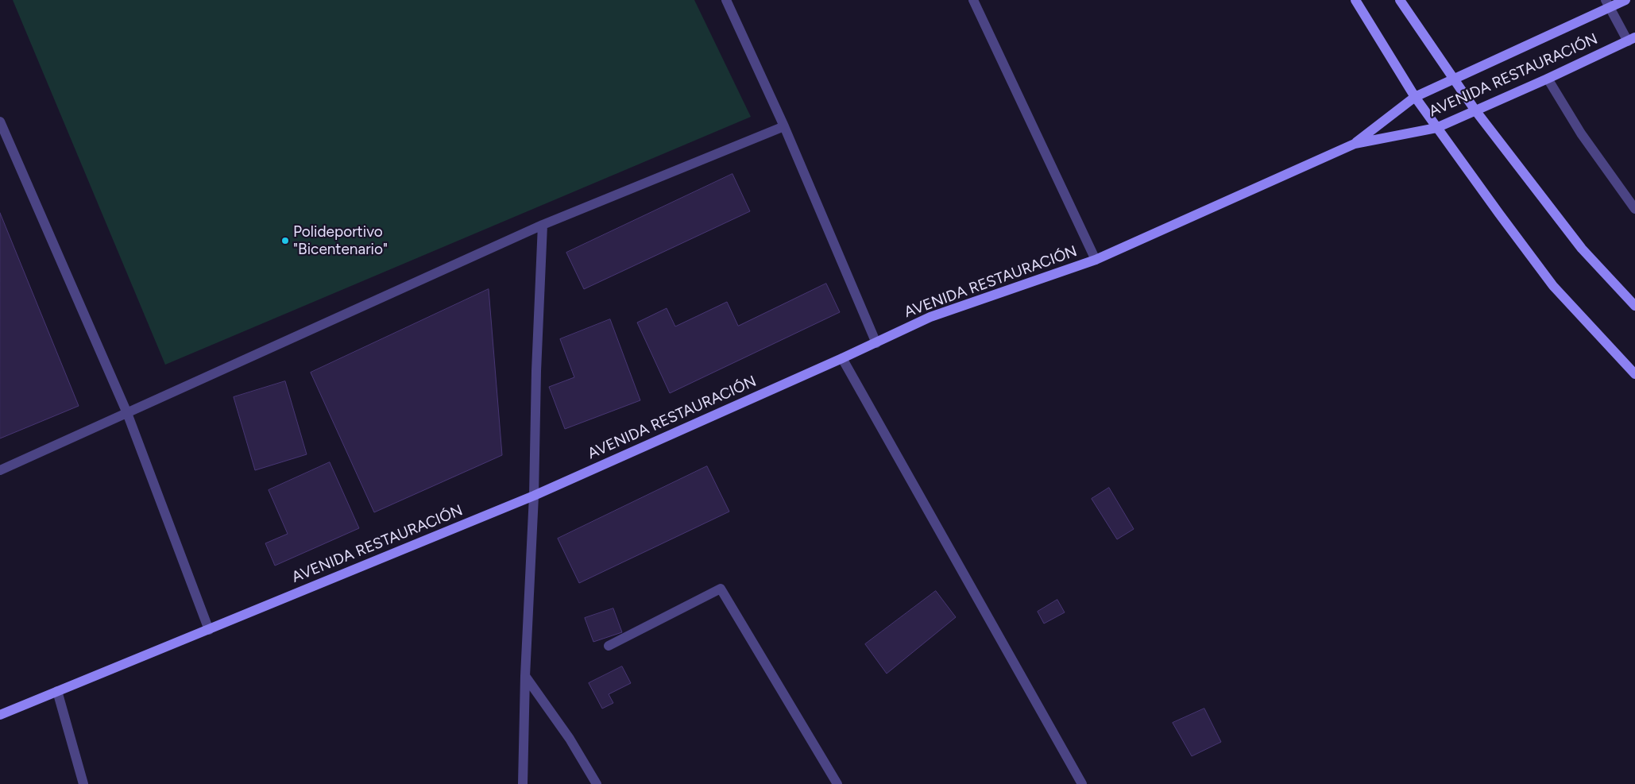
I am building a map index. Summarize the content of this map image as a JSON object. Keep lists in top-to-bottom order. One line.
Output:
{"streets":{"street":["AVENIDA RESTAURACIÓN"]},"places":["Polideportivo \"Bicentenario\""]}
